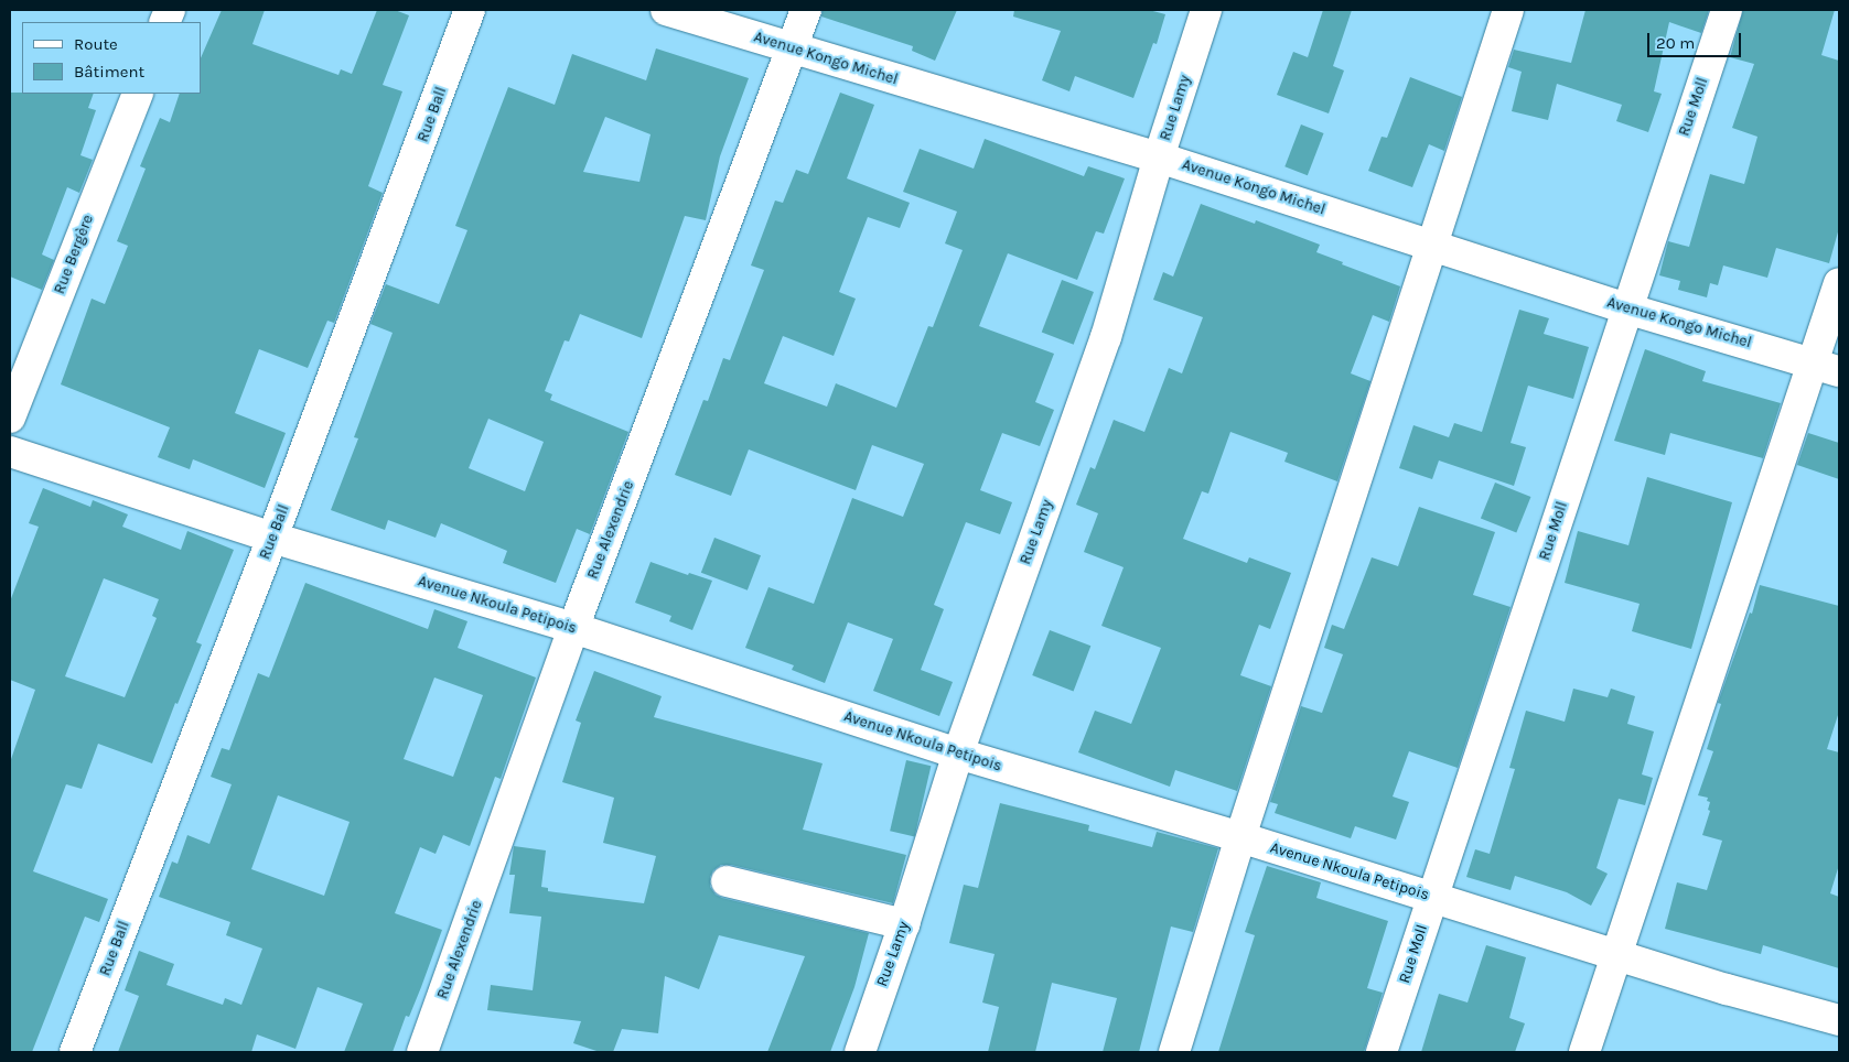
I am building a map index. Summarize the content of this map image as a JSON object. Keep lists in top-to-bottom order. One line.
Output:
{"streets":{"street":["Avenue Kongo Michel","Rue Moll","Rue Lamy","Rue Ball","Rue Bergère","Rue Alexendrie","Avenue Nkoula Petipois"]},"crossings":[["Avenue Kongo Michel","Rue Moll"],["Avenue Kongo Michel","Rue Lamy"],["Avenue Kongo Michel","Rue Alexendrie"],["Rue Moll","Avenue Nkoula Petipois"],["Rue Lamy","Avenue Nkoula Petipois"],["Rue Ball","Avenue Nkoula Petipois"],["Rue Alexendrie","Avenue Nkoula Petipois"]],"legend":["Route","Bâtiment"],"scale_bar":"20 m"}
